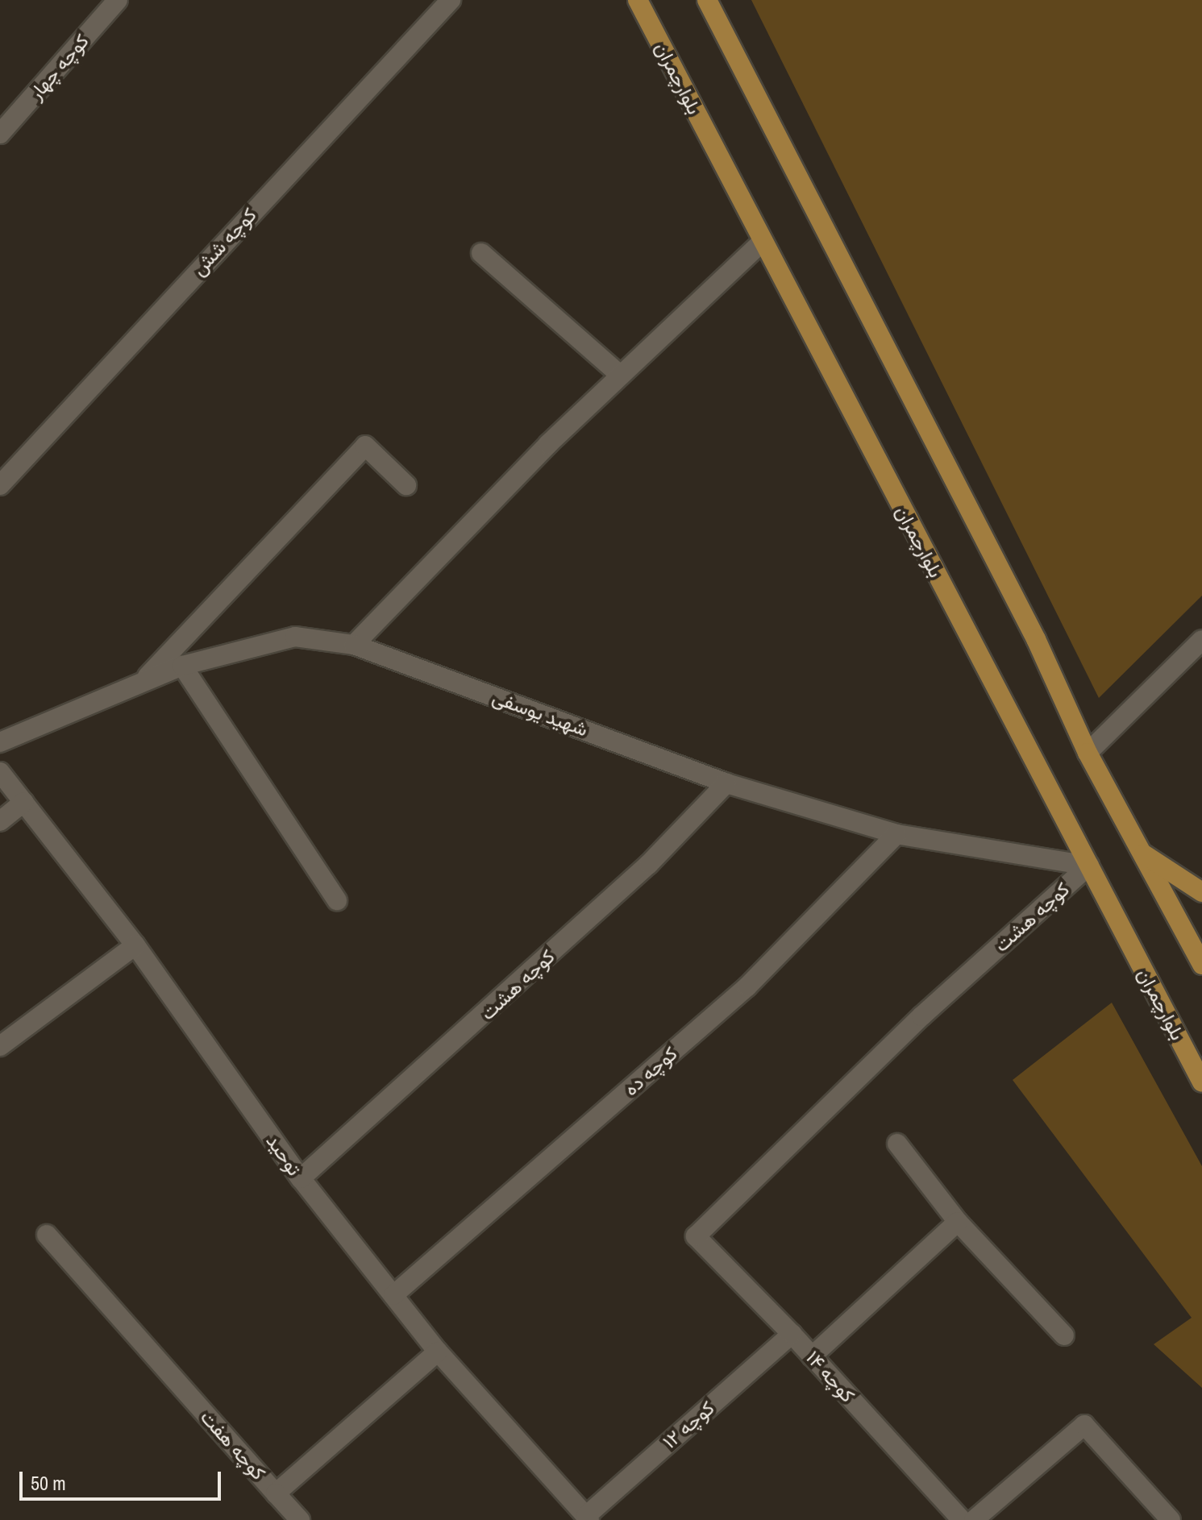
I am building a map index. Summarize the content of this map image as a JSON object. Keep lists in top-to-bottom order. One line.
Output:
{"streets":{"main road":["بلوارچمران"],"street":["کوچه چهار","کوچه شش","شهید یوسفی","کوچه هشت","کوچه ده","توحید","کوچه ۱۴","کوچه ۱۲","کوچه هفت"]},"crossings":[["بلوارچمران","شهید یوسفی"],["بلوارچمران","کوچه هشت"],["شهید یوسفی","کوچه هشت"],["شهید یوسفی","کوچه ده"],["کوچه هشت","توحید"],["کوچه هشت","کوچه ۱۴"],["کوچه ده","توحید"],["توحید","کوچه ۱۲"],["توحید","کوچه هفت"],["کوچه ۱۴","کوچه ۱۲"]],"scale_bar":"50 m"}
